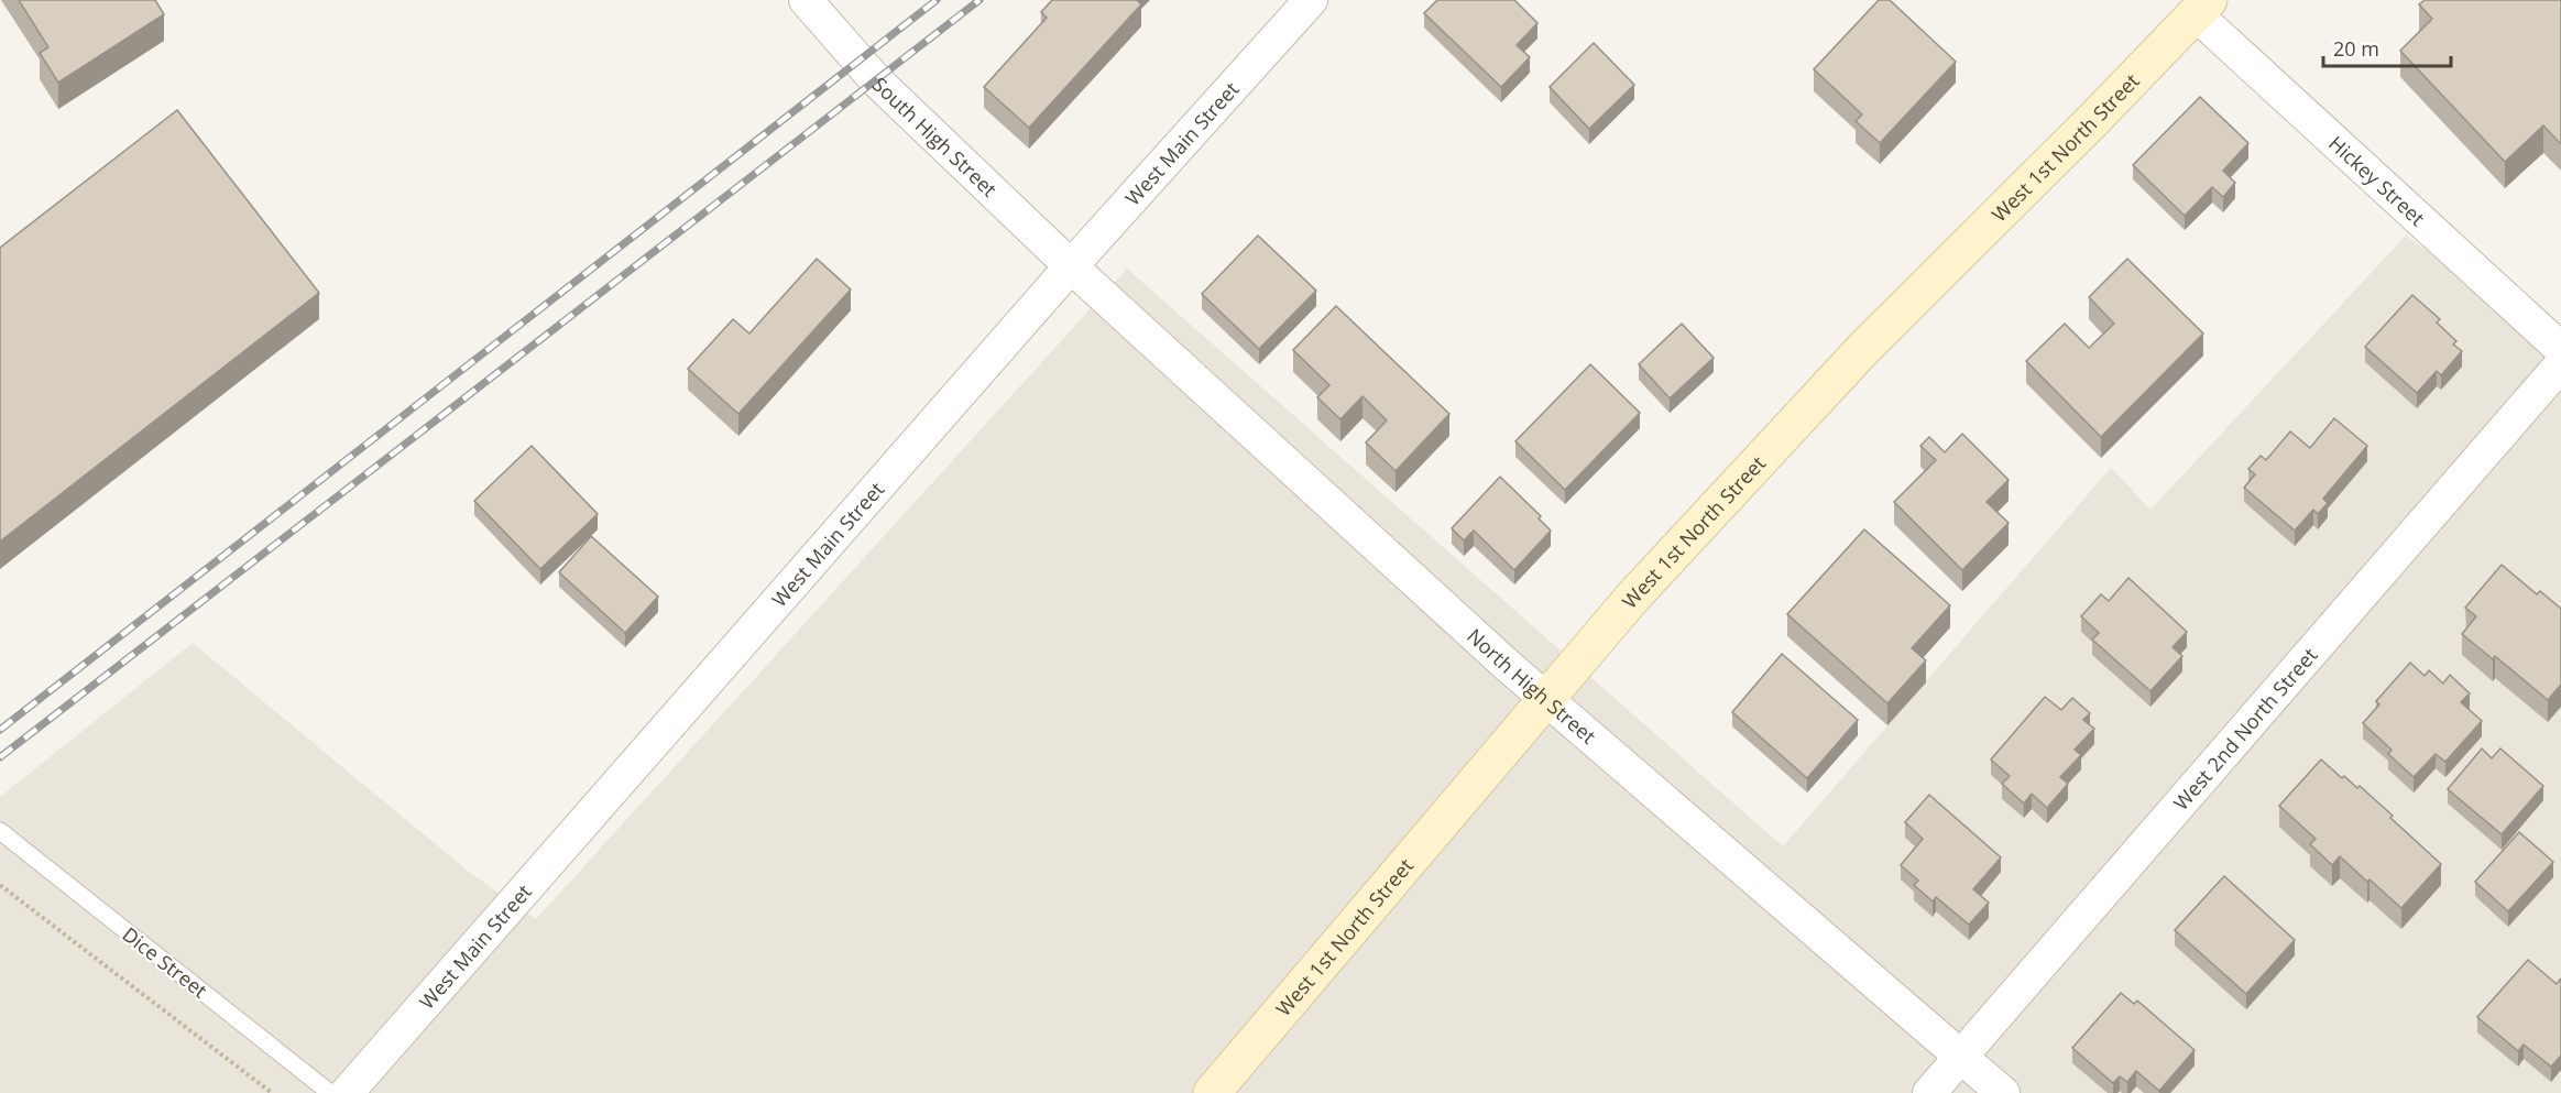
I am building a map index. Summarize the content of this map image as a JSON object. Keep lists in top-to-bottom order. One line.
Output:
{"streets":{"main road":["West 1st North Street"],"street":["South High Street","West Main Street","Hickey Street","North High Street","West 2nd North Street"],"lane":["Dice Street"]},"crossings":[["South High Street","West Main Street"],["South High Street","North High Street"],["West Main Street","North High Street"],["West 1st North Street","Hickey Street"],["West 1st North Street","North High Street"],["North High Street","West 2nd North Street"]],"scale_bar":"20 m"}
